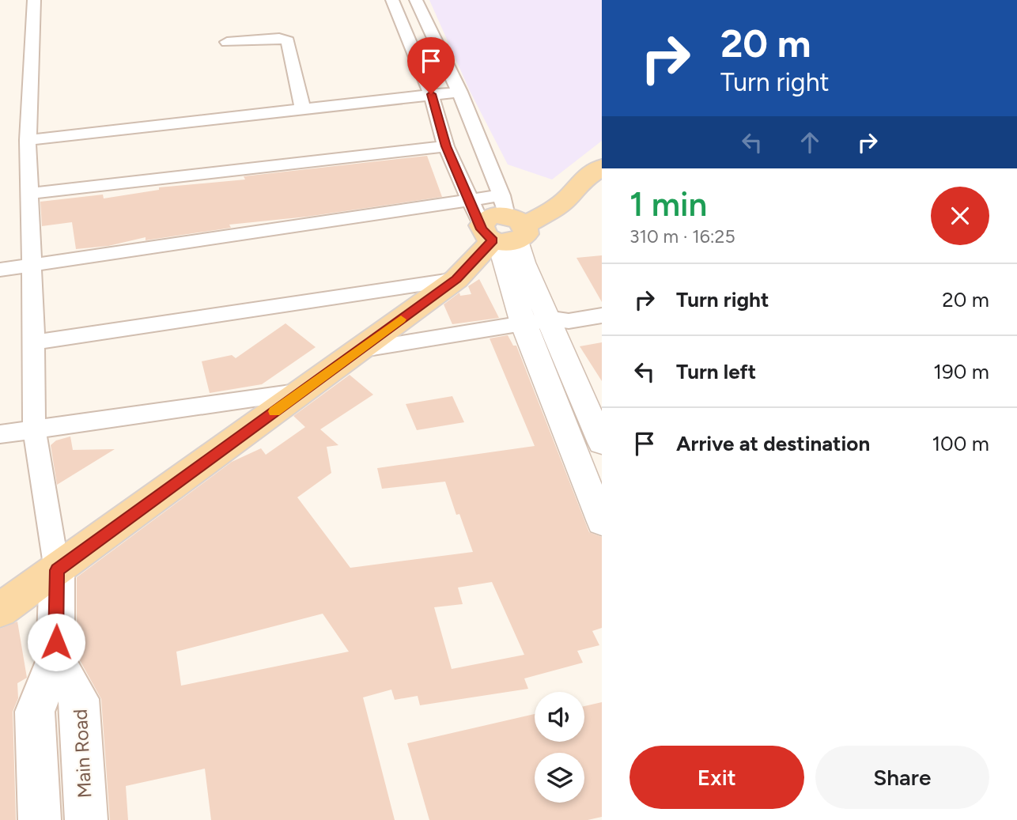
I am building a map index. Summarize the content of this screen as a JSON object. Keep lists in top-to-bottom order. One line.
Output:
{"streets":{"main road":["Main Road"]},"page":{"turn":["20 m","Turn right"],"heading":["1 min","310 m · 16:25"],"list":[{"name":"Turn right","value":"20 m"},{"name":"Turn left","value":"190 m"},{"name":"Arrive at destination","value":"100 m"}],"buttons":["Exit","Share"]}}
